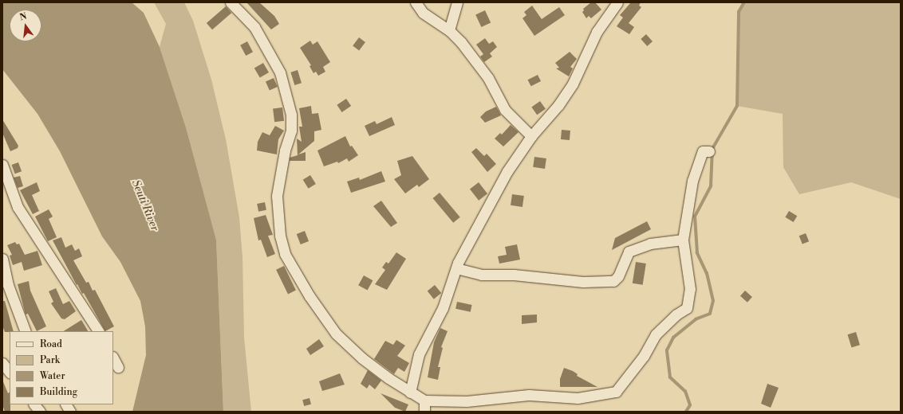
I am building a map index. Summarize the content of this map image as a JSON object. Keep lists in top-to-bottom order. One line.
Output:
{"water":["Seuti River"],"legend":["Road","Park","Water","Building"],"north":"top"}
